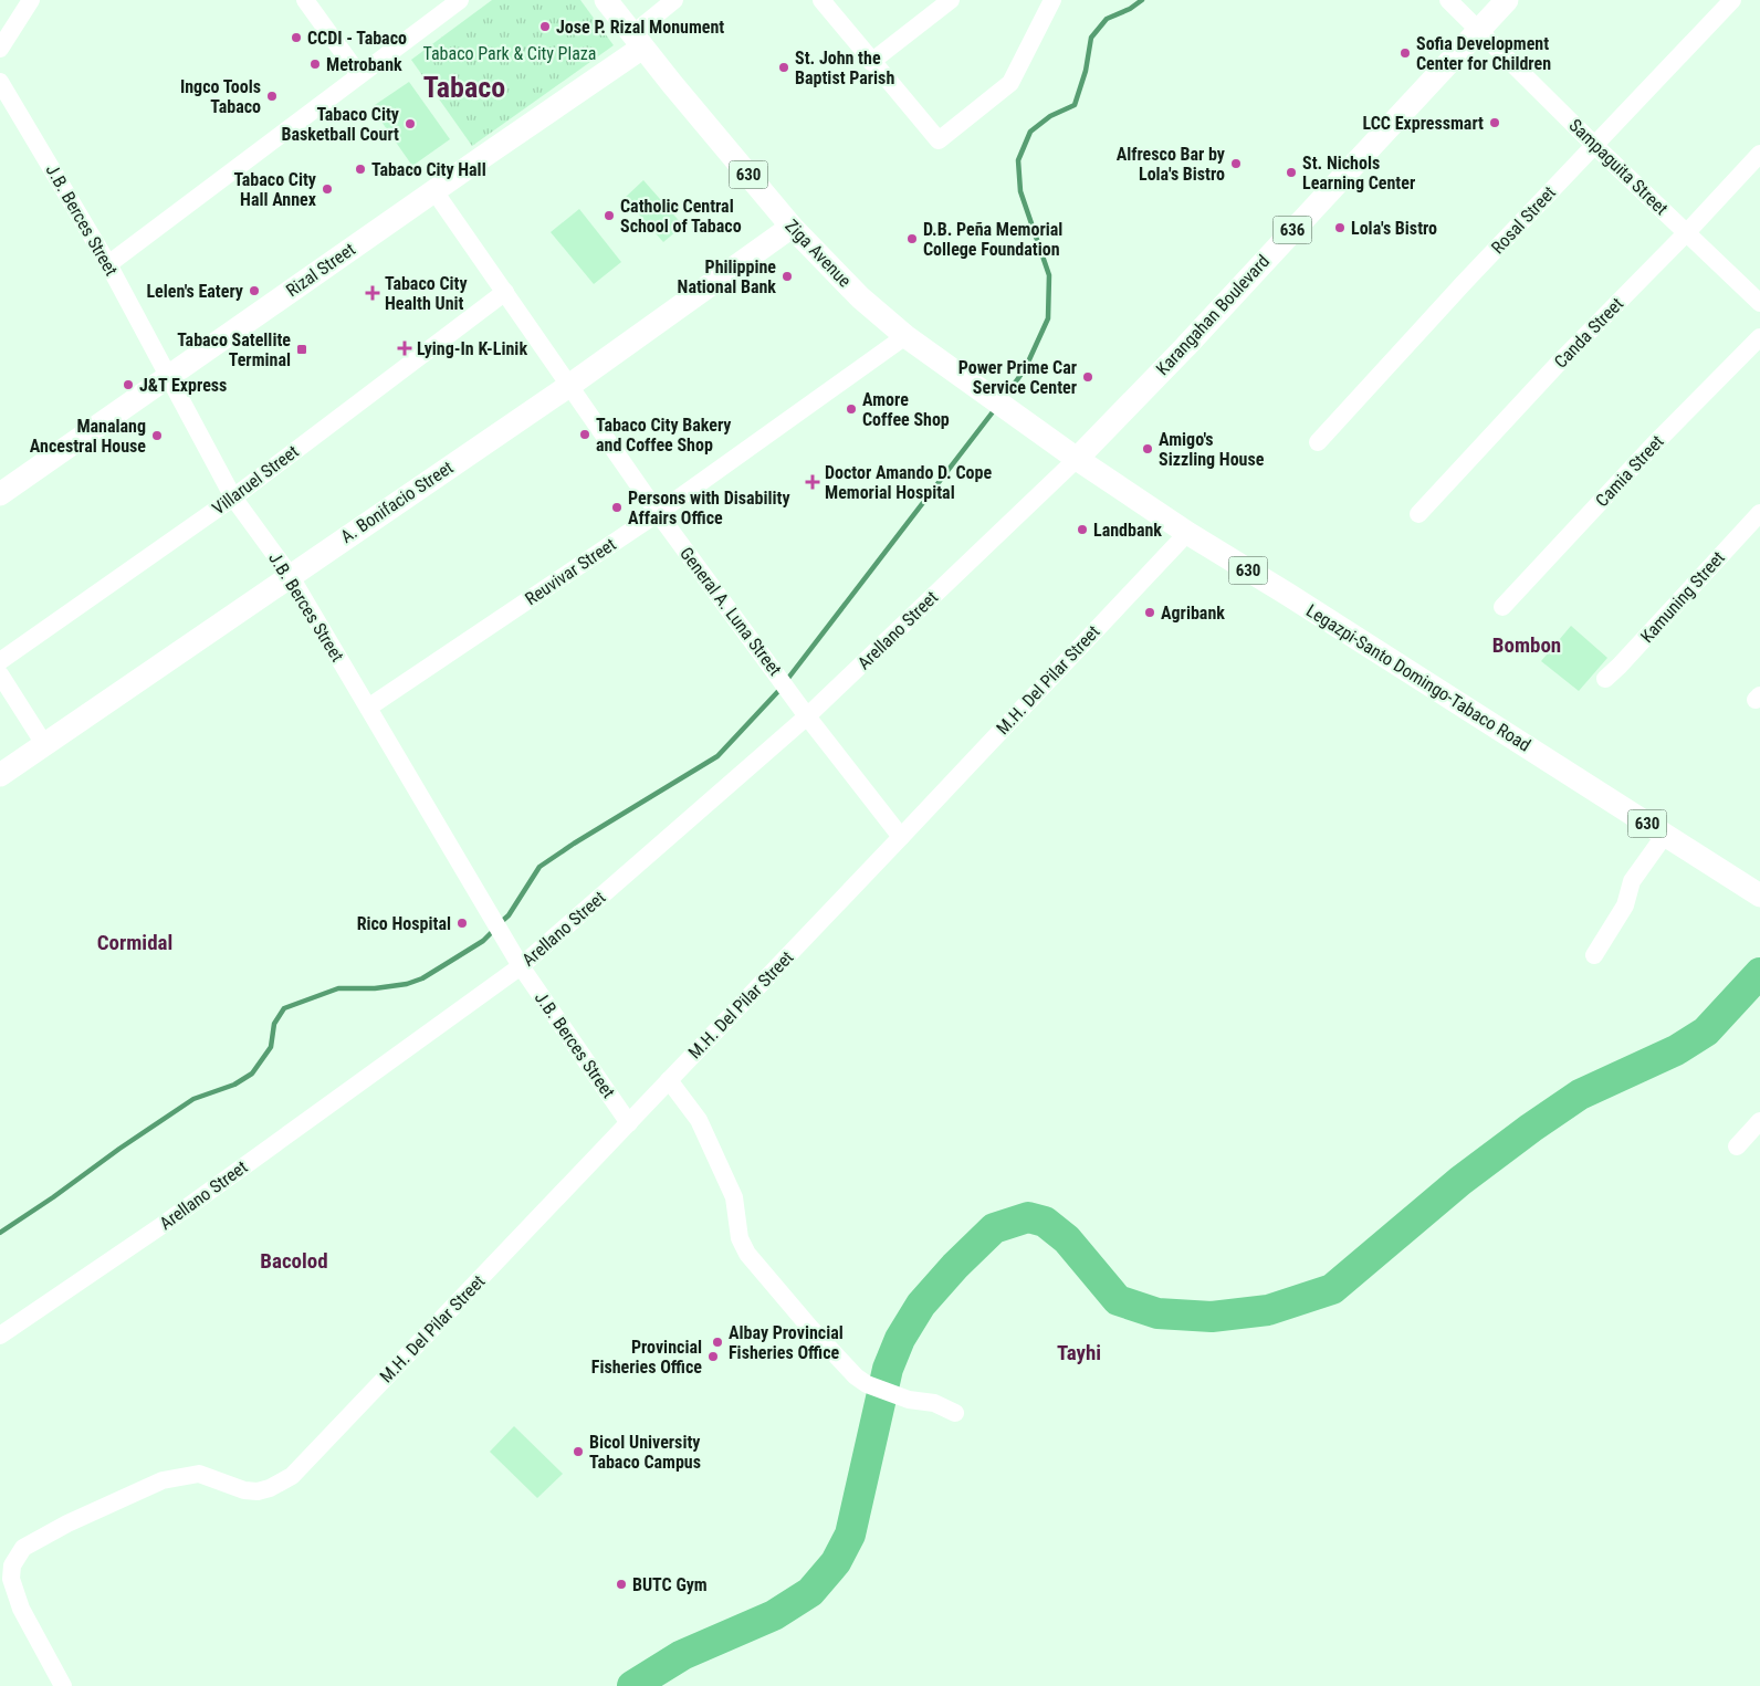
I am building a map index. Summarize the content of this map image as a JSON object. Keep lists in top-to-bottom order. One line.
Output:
{"streets":{"main road":["630","636","Ziga Avenue","Rizal Street","Karangahan Boulevard","A. Bonifacio Street","Legazpi-Santo Domingo-Tabaco Road"],"street":["Sampaguita Street","J.B. Berces Street","Rosal Street","Canda Street","Camia Street","Villaruel Street","Reuvivar Street","Kamuning Street","General A. Luna Street","Arellano Street","M.H. Del Pilar Street"]},"crossings":[["Sampaguita Street","Rosal Street"],["Sampaguita Street","Karangahan Boulevard"],["Sampaguita Street","Canda Street"],["J.B. Berces Street","Rizal Street"],["J.B. Berces Street","Villaruel Street"],["J.B. Berces Street","A. Bonifacio Street"],["J.B. Berces Street","Reuvivar Street"],["J.B. Berces Street","Arellano Street"],["J.B. Berces Street","M.H. Del Pilar Street"],["Ziga Avenue","Rizal Street"],["Ziga Avenue","Karangahan Boulevard"],["Ziga Avenue","A. Bonifacio Street"],["Ziga Avenue","Reuvivar Street"],["Ziga Avenue","Arellano Street"],["Ziga Avenue","Legazpi-Santo Domingo-Tabaco Road"],["Rizal Street","General A. Luna Street"],["Karangahan Boulevard","Arellano Street"],["Karangahan Boulevard","Legazpi-Santo Domingo-Tabaco Road"],["Villaruel Street","General A. Luna Street"],["A. Bonifacio Street","General A. Luna Street"],["Reuvivar Street","General A. Luna Street"],["General A. Luna Street","Arellano Street"],["General A. Luna Street","M.H. Del Pilar Street"],["Arellano Street","Legazpi-Santo Domingo-Tabaco Road"],["Legazpi-Santo Domingo-Tabaco Road","M.H. Del Pilar Street"]],"districts":["Tabaco","Bombon","Cormidal","Bacolod","Tayhi"],"parks":["Tabaco Park & City Plaza"],"places":{"other":["Jose P. Rizal Monument","CCDI - Tabaco","Sofia Development Center for Children","Metrobank","St. John the Baptist Parish","Ingco Tools Tabaco","LCC Expressmart","Tabaco City Basketball Court","Alfresco Bar by Lola's Bistro","Tabaco City Hall","St. Nichols Learning Center","Tabaco City Hall Annex","Catholic Central School of Tabaco","Lola's Bistro","D.B. Peña Memorial College Foundation","Philippine National Bank","Lelen's Eatery","Power Prime Car Service Center","J&T Express","Amore Coffee Shop","Tabaco City Bakery and Coffee Shop","Manalang Ancestral House","Amigo's Sizzling House","Persons with Disability Affairs Office","Landbank","Agribank","Rico Hospital","Albay Provincial Fisheries Office","Provincial Fisheries Office","Bicol University Tabaco Campus","BUTC Gym"],"health":["Tabaco City Health Unit","Lying-In K-Linik","Doctor Amando D. Cope Memorial Hospital"],"transit":["Tabaco Satellite Terminal"]}}
